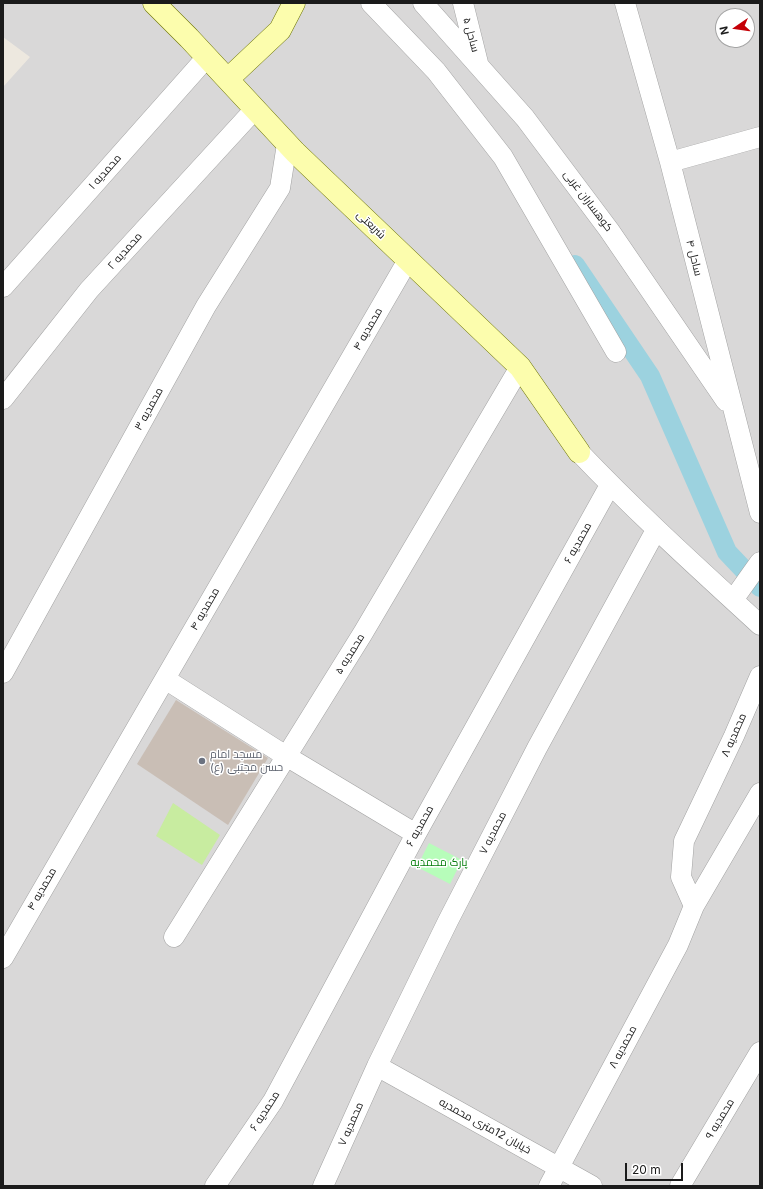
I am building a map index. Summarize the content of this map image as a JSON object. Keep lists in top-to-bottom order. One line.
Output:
{"streets":{"street":["ساحل ۵","محمدیه ۱","کوهساران غربی","شریعتی","محمدیه ۲","ساحل ۴","محمدیه ۴","محمدیه ۳","محمدیه ۶","محمدیه ۵","محمدیه ۸","محمدیه ۷","محمدیه ۹","خیابان 12متری محمدیه"]},"crossings":[["ساحل ۵","کوهساران غربی"],["محمدیه ۱","شریعتی"],["کوهساران غربی","ساحل ۴"],["شریعتی","محمدیه ۲"],["شریعتی","محمدیه ۴"],["شریعتی","محمدیه ۳"],["شریعتی","محمدیه ۵"],["محمدیه ۸","خیابان 12متری محمدیه"],["محمدیه ۷","خیابان 12متری محمدیه"]],"parks":["پارک محمدیه"],"places":["مسجد امام حسن مجتبی (ع)"],"scale_bar":"20 m","north":"left"}
